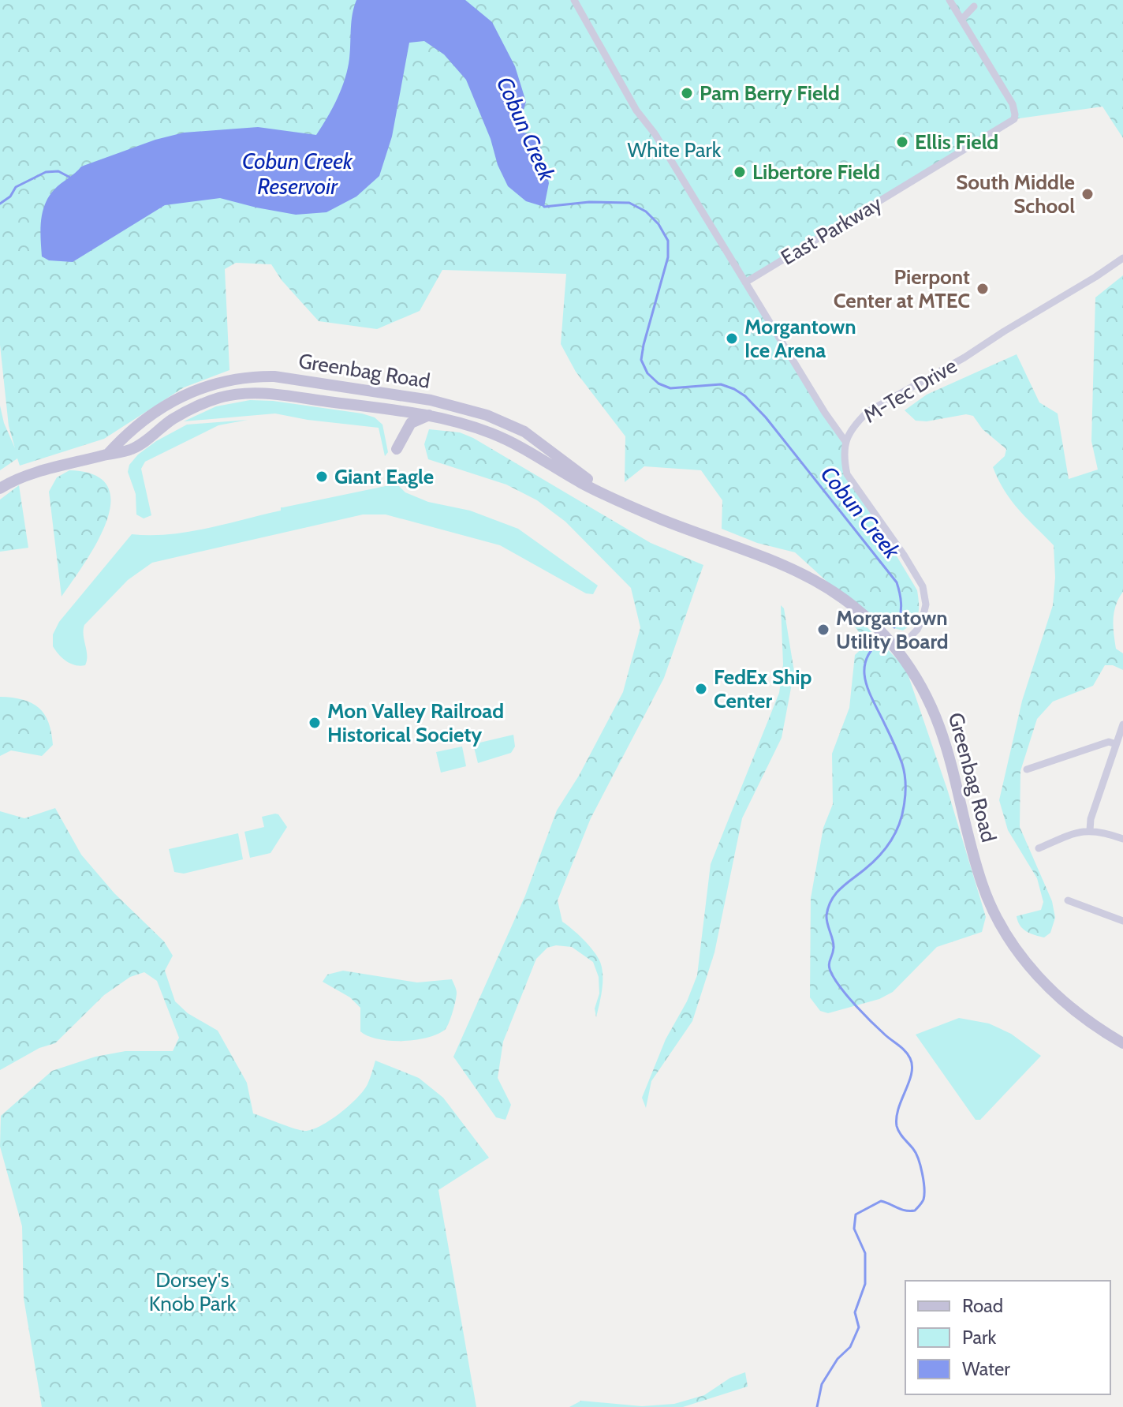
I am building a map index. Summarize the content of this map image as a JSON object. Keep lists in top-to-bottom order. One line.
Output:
{"streets":{"main road":["Greenbag Road"],"street":["East Parkway","M-Tec Drive"]},"crossings":[["Greenbag Road","M-Tec Drive"]],"water":["Cobun Creek","Cobun Creek Reservoir"],"parks":["White Park","Dorsey's Knob Park"],"places":["Pam Berry Field","Ellis Field","Libertore Field","South Middle School","Pierpont Center at MTEC","Morgantown Ice Arena","Giant Eagle","Morgantown Utility Board","FedEx Ship Center","Mon Valley Railroad Historical Society"],"legend":["Road","Park","Water"]}
